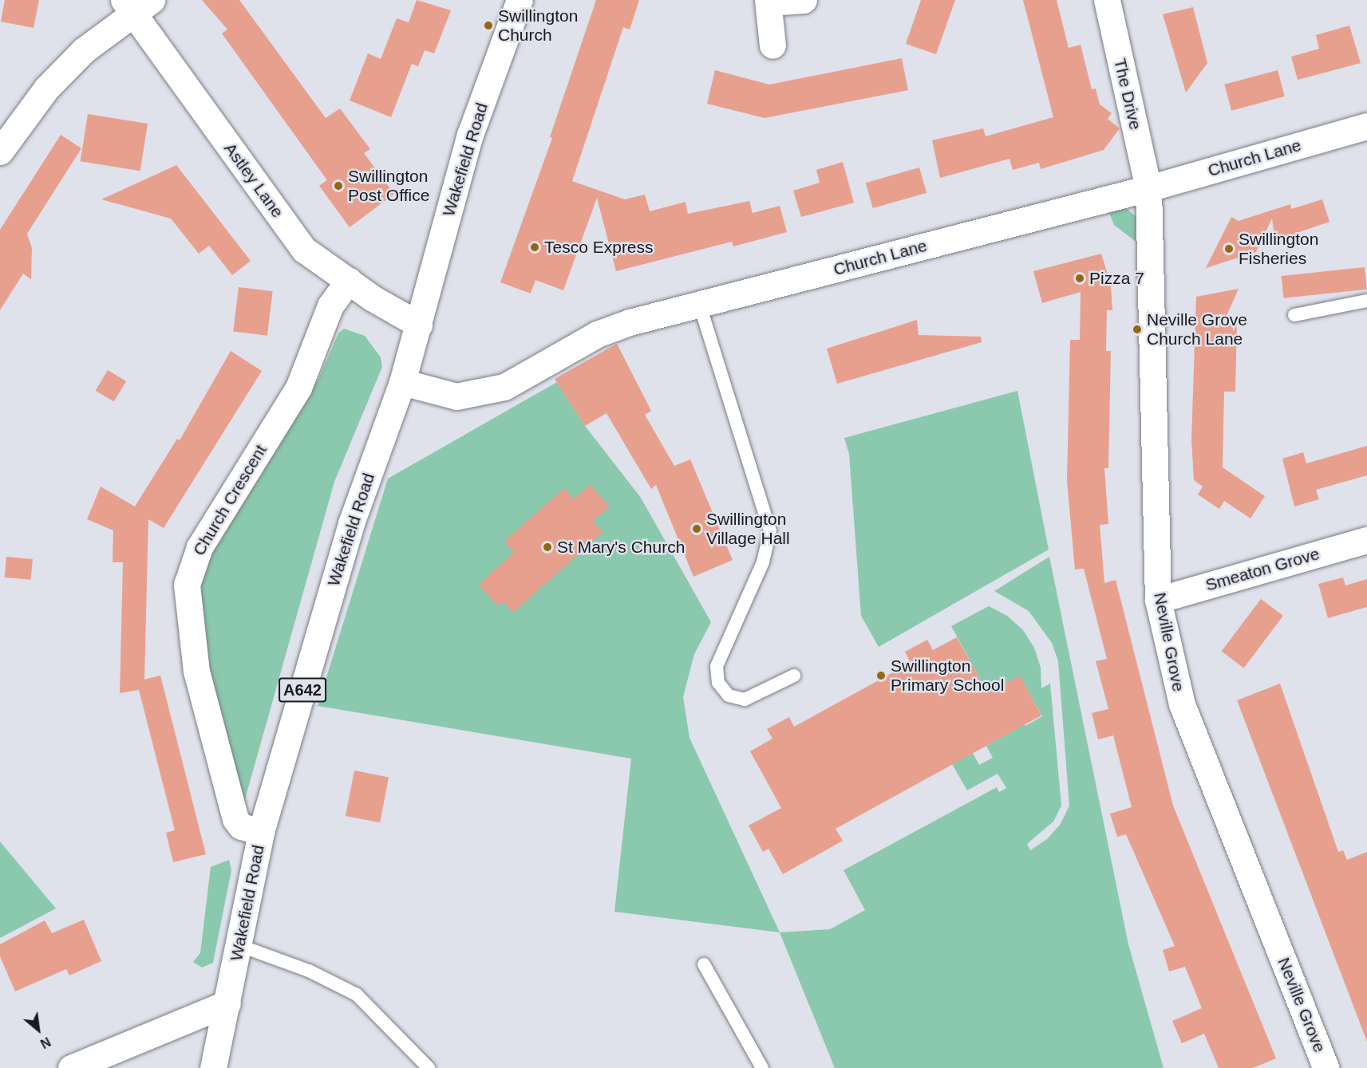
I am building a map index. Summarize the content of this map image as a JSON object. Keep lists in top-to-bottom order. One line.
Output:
{"streets":{"street":["The Drive","Church Lane","Wakefield Road","Astley Lane","Church Crescent","Smeaton Grove","Neville Grove","A642"]},"crossings":[["The Drive","Church Lane"],["The Drive","Neville Grove"],["Church Lane","Wakefield Road"],["Church Lane","Neville Grove"],["Wakefield Road","Astley Lane"],["Wakefield Road","Church Crescent"],["Astley Lane","Church Crescent"],["Smeaton Grove","Neville Grove"]],"places":["Swillington Church","Swillington Post Office","Tesco Express","Swillington Fisheries","Pizza 7","Neville Grove Church Lane","Swillington Village Hall","St Mary's Church","Swillington Primary School"],"north":"bottom right"}
